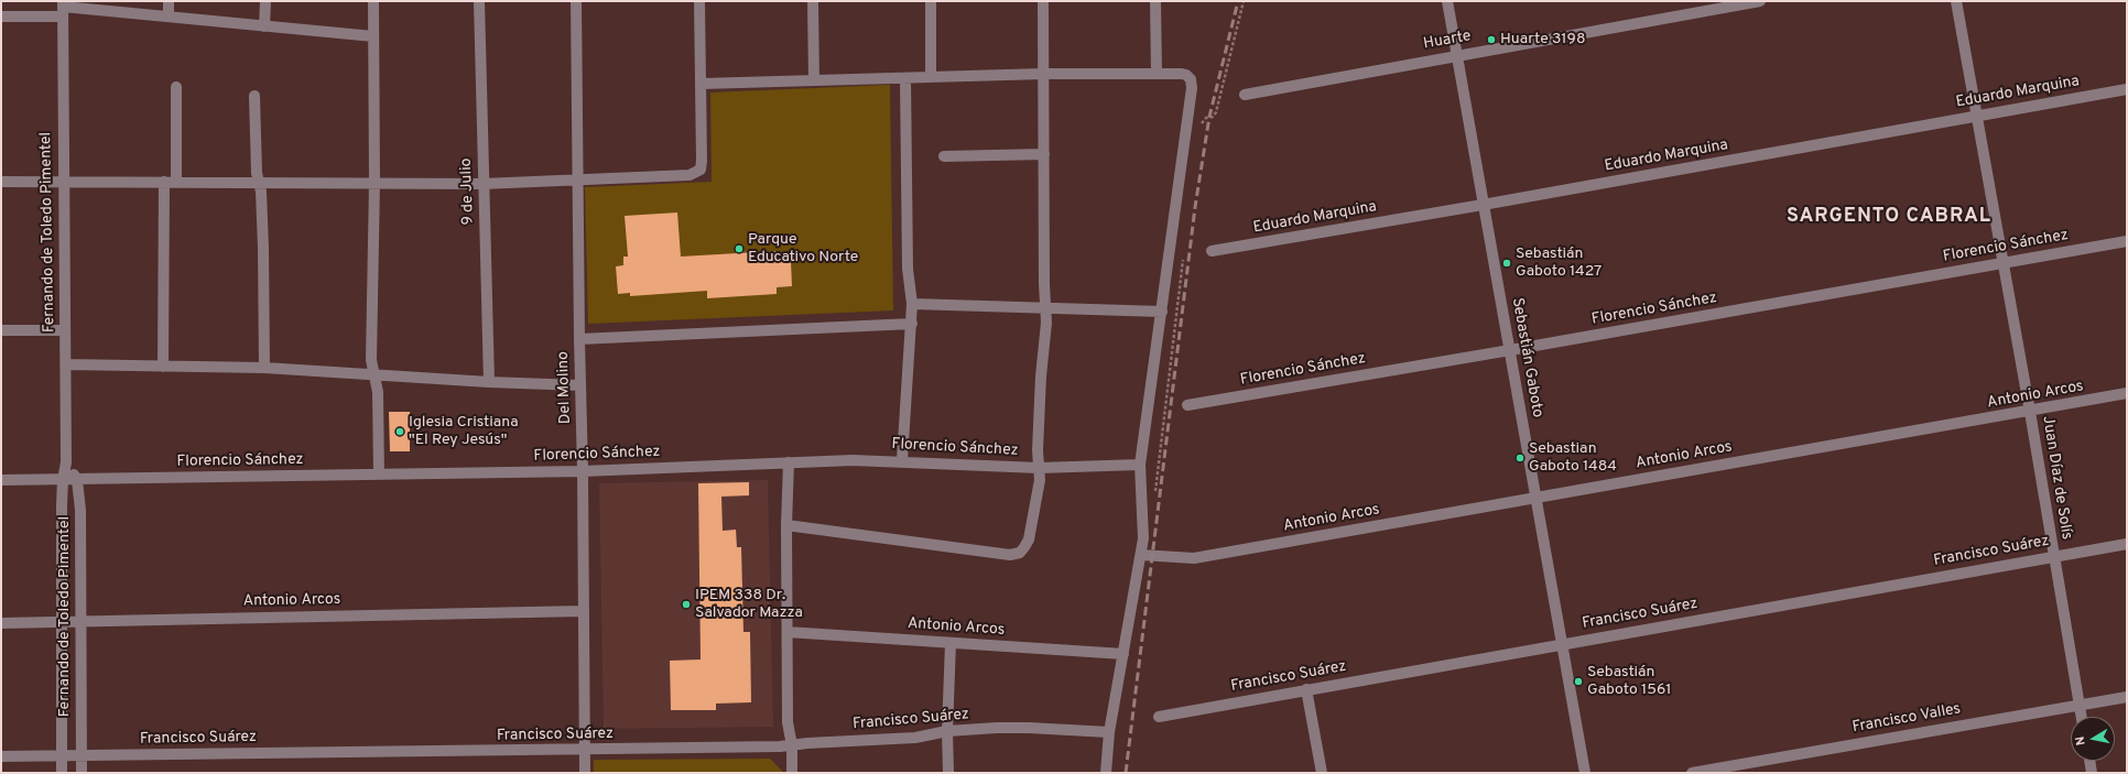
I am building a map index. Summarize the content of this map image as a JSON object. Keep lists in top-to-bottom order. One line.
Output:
{"streets":{"street":["Huarte","Eduardo Marquina","9 de Julio","Fernando de Toledo Pimentel","Florencio Sánchez","Sebastián Gaboto","Del Molino","Antonio Arcos","Juan Díaz de Solís","Francisco Suárez","Francisco Valles"]},"crossings":[["Huarte","Sebastián Gaboto"],["Eduardo Marquina","Sebastián Gaboto"],["Eduardo Marquina","Juan Díaz de Solís"],["Fernando de Toledo Pimentel","Florencio Sánchez"],["Fernando de Toledo Pimentel","Antonio Arcos"],["Fernando de Toledo Pimentel","Francisco Suárez"],["Florencio Sánchez","Sebastián Gaboto"],["Florencio Sánchez","Del Molino"],["Florencio Sánchez","Juan Díaz de Solís"],["Sebastián Gaboto","Antonio Arcos"],["Sebastián Gaboto","Francisco Suárez"],["Del Molino","Antonio Arcos"],["Del Molino","Francisco Suárez"],["Antonio Arcos","Juan Díaz de Solís"],["Juan Díaz de Solís","Francisco Suárez"],["Juan Díaz de Solís","Francisco Valles"]],"districts":["SARGENTO CABRAL"],"places":["Huarte 3198","Parque Educativo Norte","Sebastián Gaboto 1427","Iglesia Cristiana \"El Rey Jesús\"","Sebastian Gaboto 1484","IPEM 338 Dr. Salvador Mazza","Sebastián Gaboto 1561"],"north":"left"}
